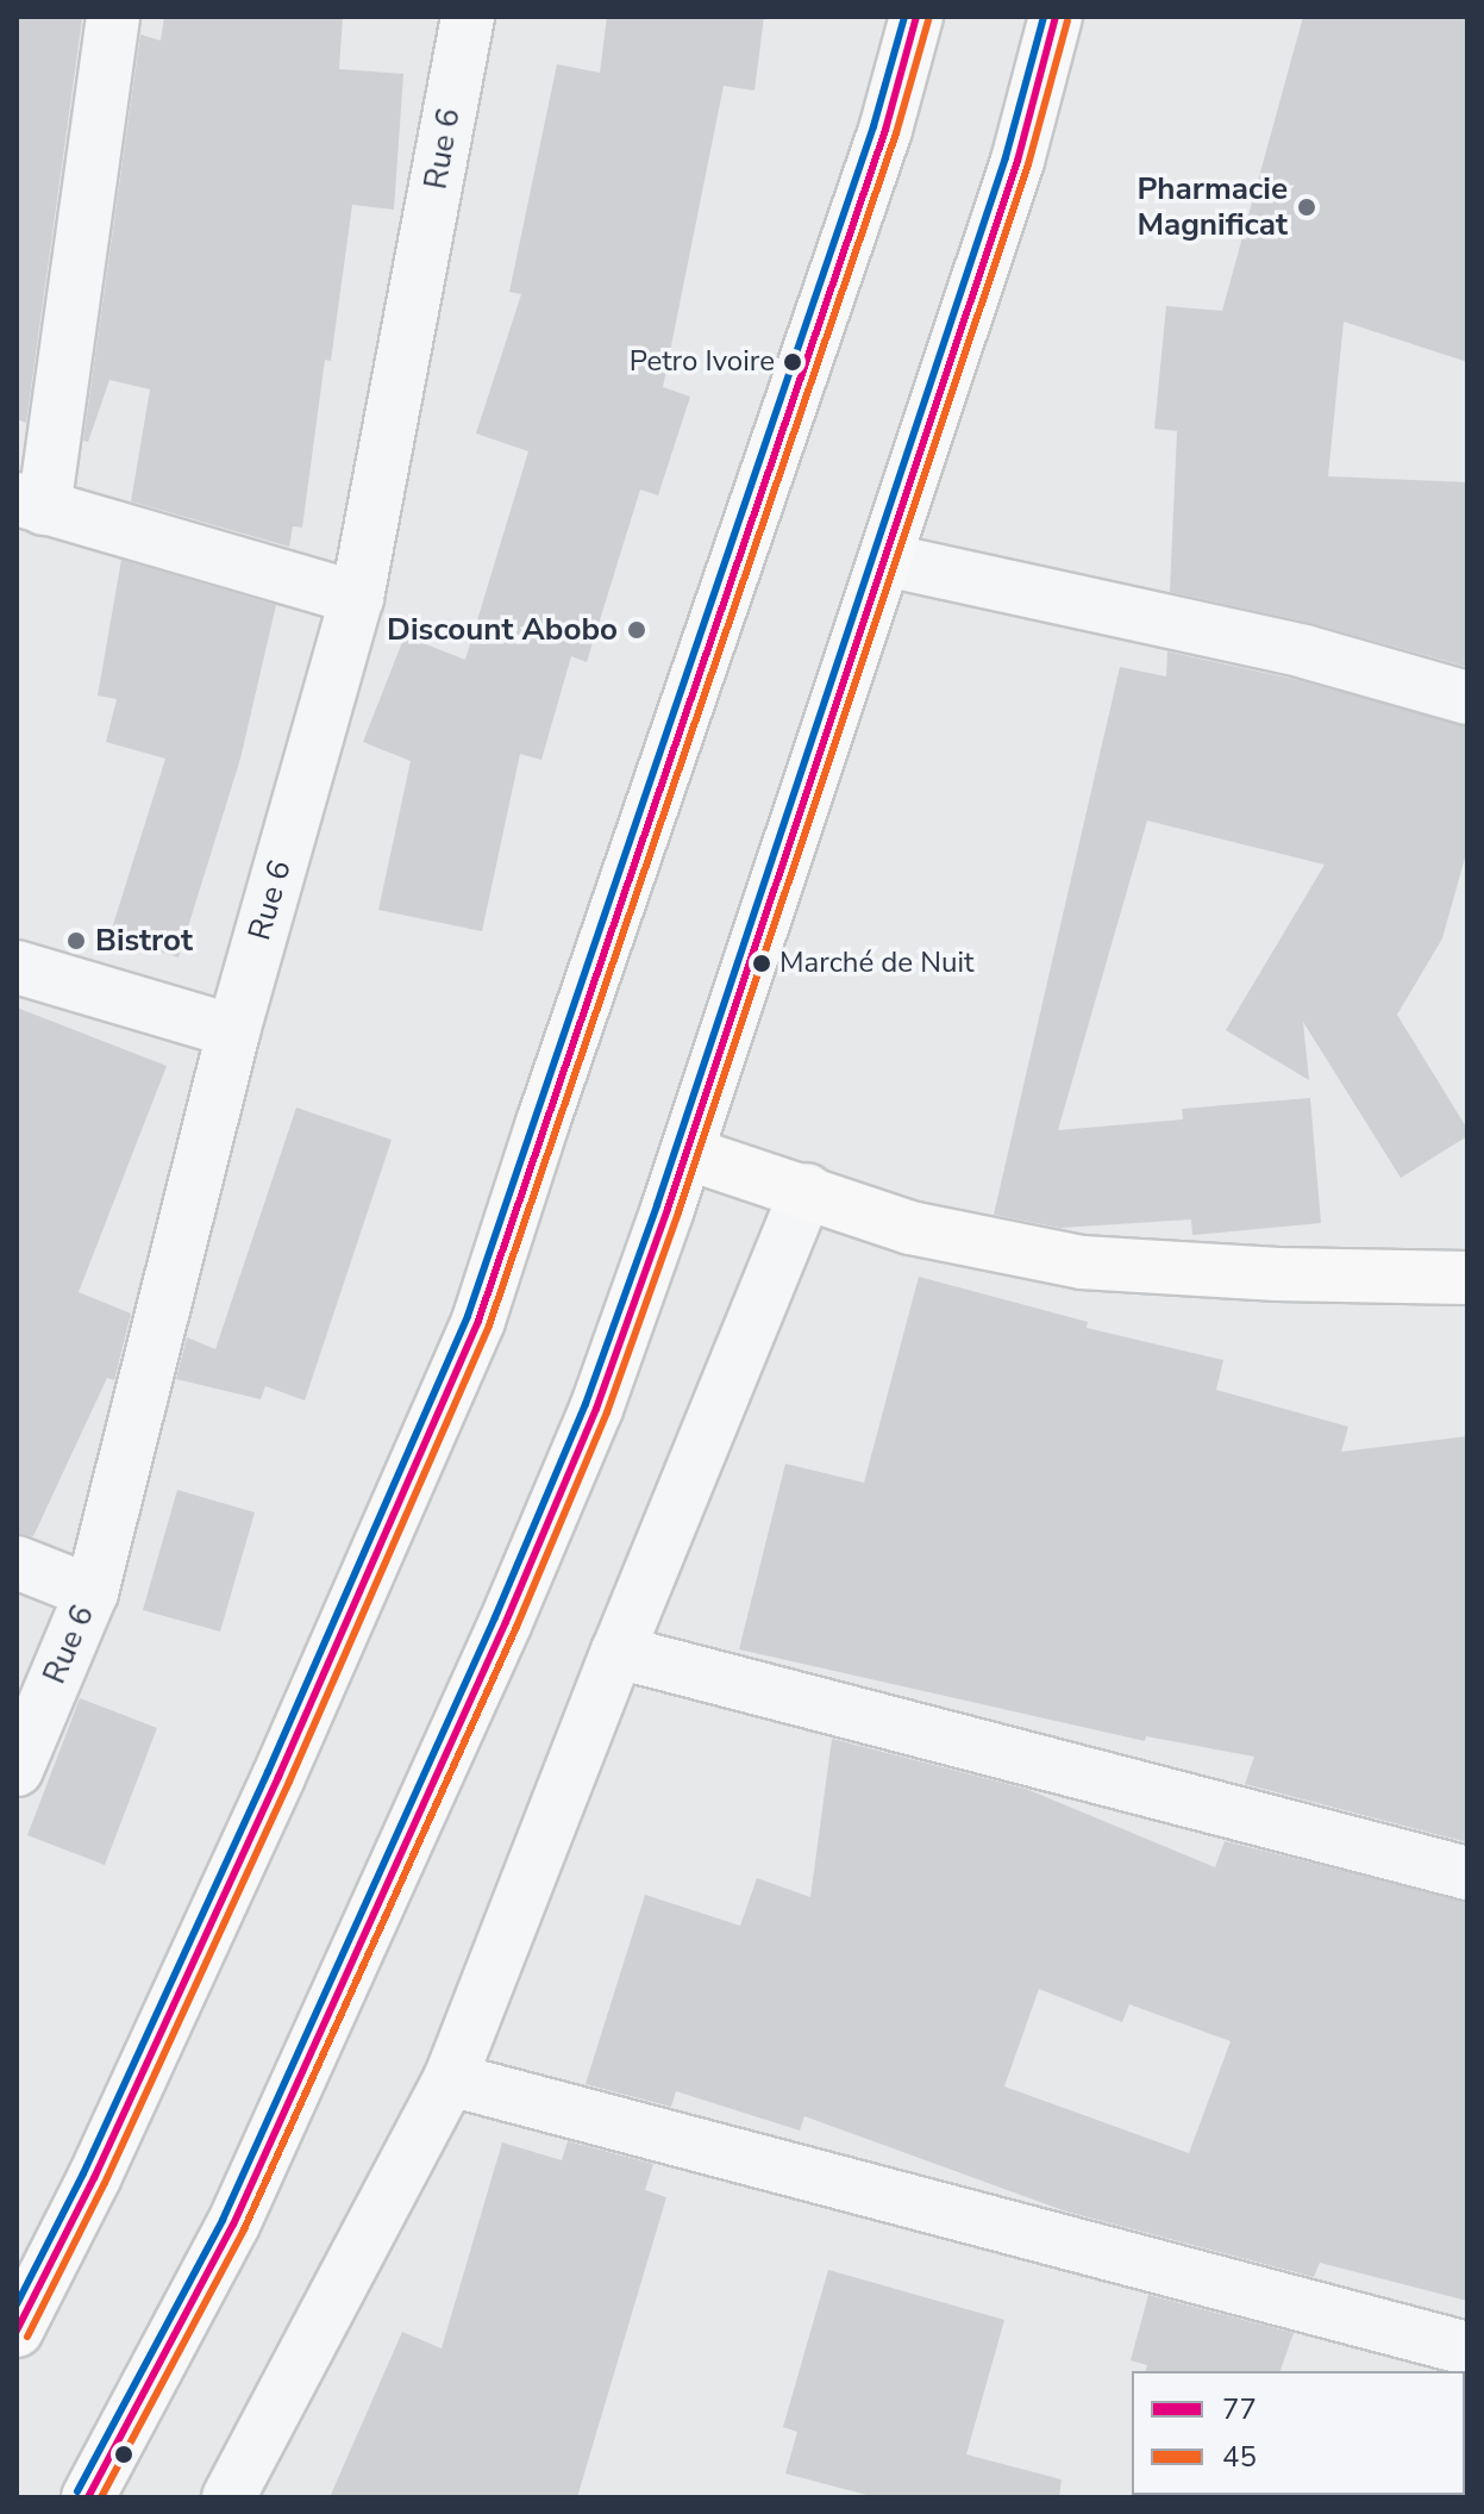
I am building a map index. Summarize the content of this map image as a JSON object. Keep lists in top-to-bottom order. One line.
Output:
{"streets":{"street":["Rue 6"]},"places":["Pharmacie Magnificat","Petro Ivoire","Discount Abobo","Bistrot","Marché de Nuit"],"lines":["transit line 77","transit line 45"],"legend":["77","45"]}
